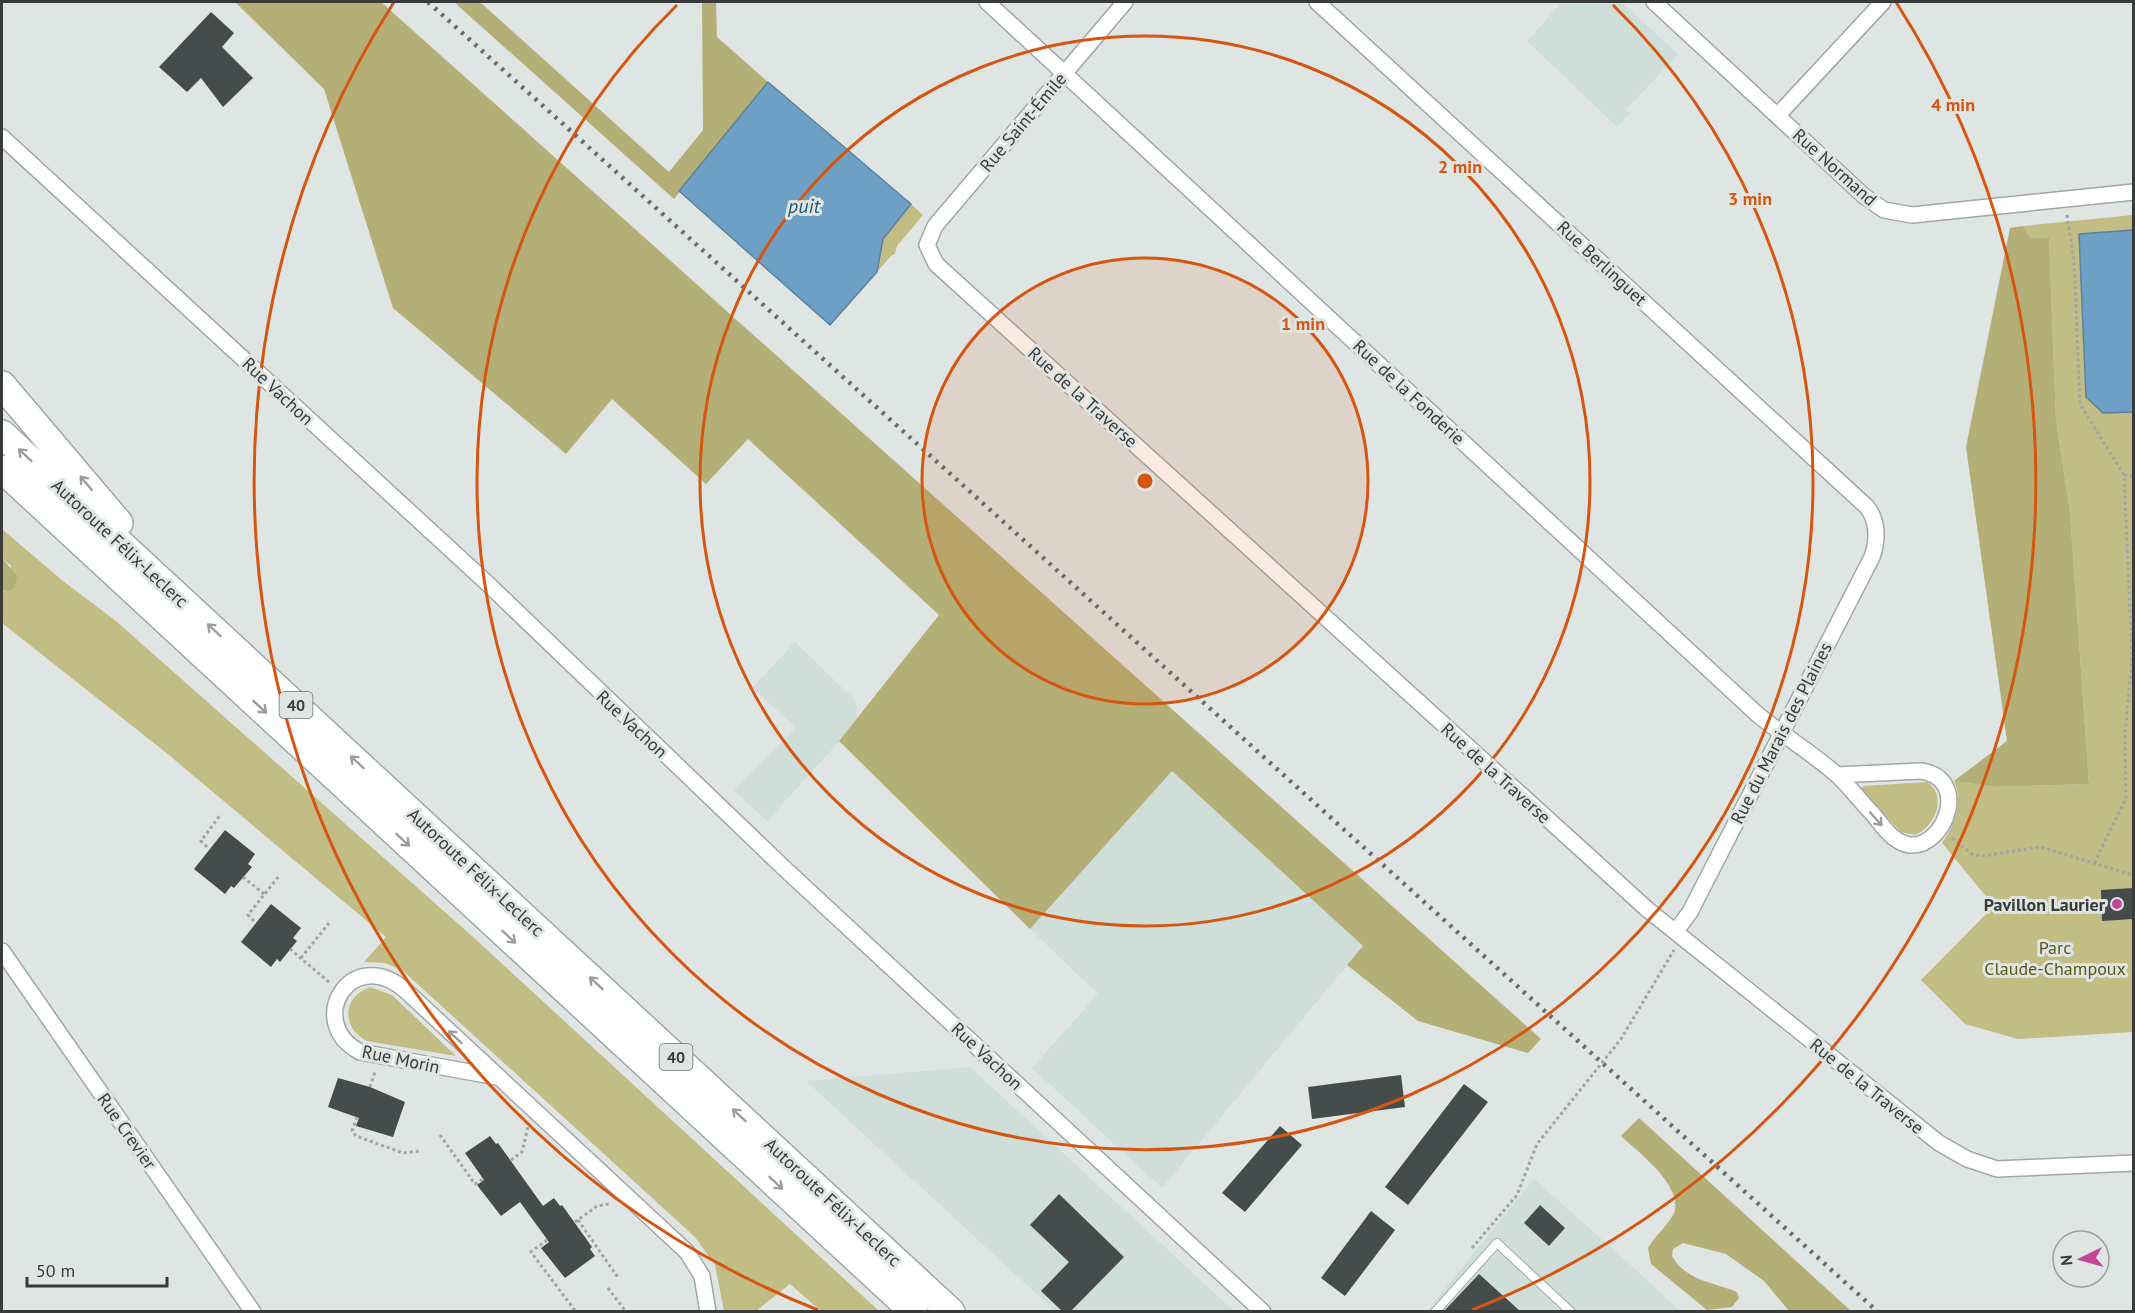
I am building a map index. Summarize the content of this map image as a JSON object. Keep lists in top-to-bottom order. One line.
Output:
{"streets":{"highway":["Autoroute Félix-Leclerc","40"],"street":["Rue Saint-Émile","Rue Normand","Rue Berlinguet","Rue Vachon","Rue de la Fonderie","Rue de la Traverse","Rue du Marais des Plaines","Rue Morin","Rue Crevier"]},"crossings":[["Rue Saint-Émile","Rue de la Fonderie"],["Rue Saint-Émile","Rue de la Traverse"],["Rue Berlinguet","Rue du Marais des Plaines"],["Rue de la Fonderie","Rue du Marais des Plaines"],["Rue de la Traverse","Rue du Marais des Plaines"]],"water":["puit"],"parks":["Parc Claude-Champoux"],"places":["Pavillon Laurier"],"scale_bar":"50 m","north":"left","rings":["4 min","2 min","3 min","1 min"]}
